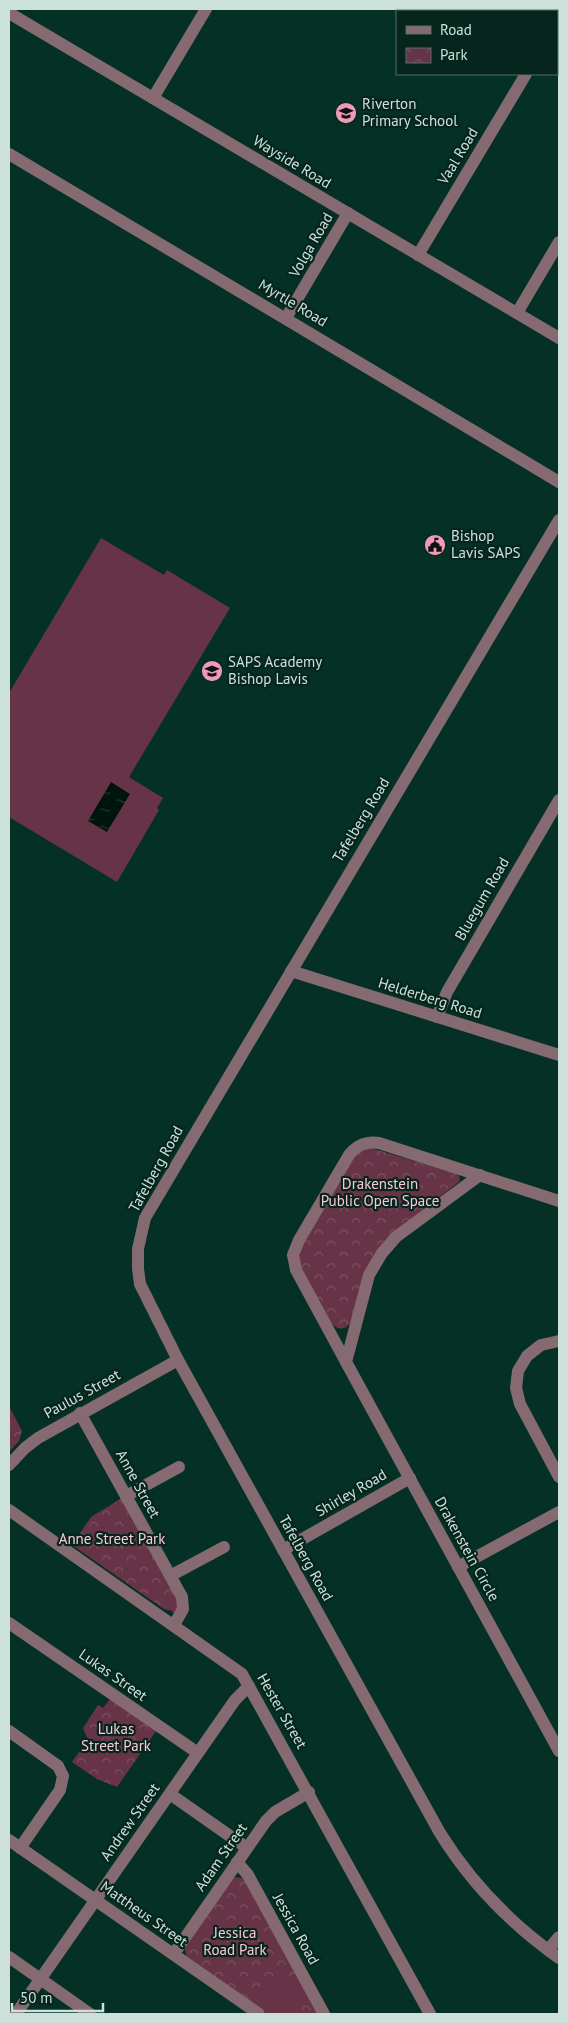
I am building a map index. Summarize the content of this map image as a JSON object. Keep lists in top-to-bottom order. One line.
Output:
{"streets":{"street":["Vaal Road","Wayside Road","Volga Road","Myrtle Road","Tafelberg Road","Bluegum Road","Helderberg Road","Paulus Street","Anne Street","Shirley Road","Drakenstein Circle","Lukas Street","Hester Street","Andrew Street","Adam Street","Mattheus Street","Jessica Road"]},"crossings":[["Vaal Road","Wayside Road"],["Wayside Road","Volga Road"],["Volga Road","Myrtle Road"],["Tafelberg Road","Helderberg Road"],["Tafelberg Road","Paulus Street"],["Tafelberg Road","Shirley Road"],["Bluegum Road","Helderberg Road"],["Paulus Street","Anne Street"],["Anne Street","Hester Street"],["Shirley Road","Drakenstein Circle"],["Lukas Street","Andrew Street"],["Hester Street","Andrew Street"],["Hester Street","Adam Street"],["Andrew Street","Mattheus Street"],["Adam Street","Mattheus Street"],["Adam Street","Jessica Road"]],"parks":["Drakenstein Public Open Space","Anne Street Park","Lukas Street Park","Jessica Road Park"],"places":{"school or university":["Riverton Primary School","SAPS Academy Bishop Lavis"],"public building":["Bishop Lavis SAPS"]},"legend":["Road","Park"],"scale_bar":"50 m"}
